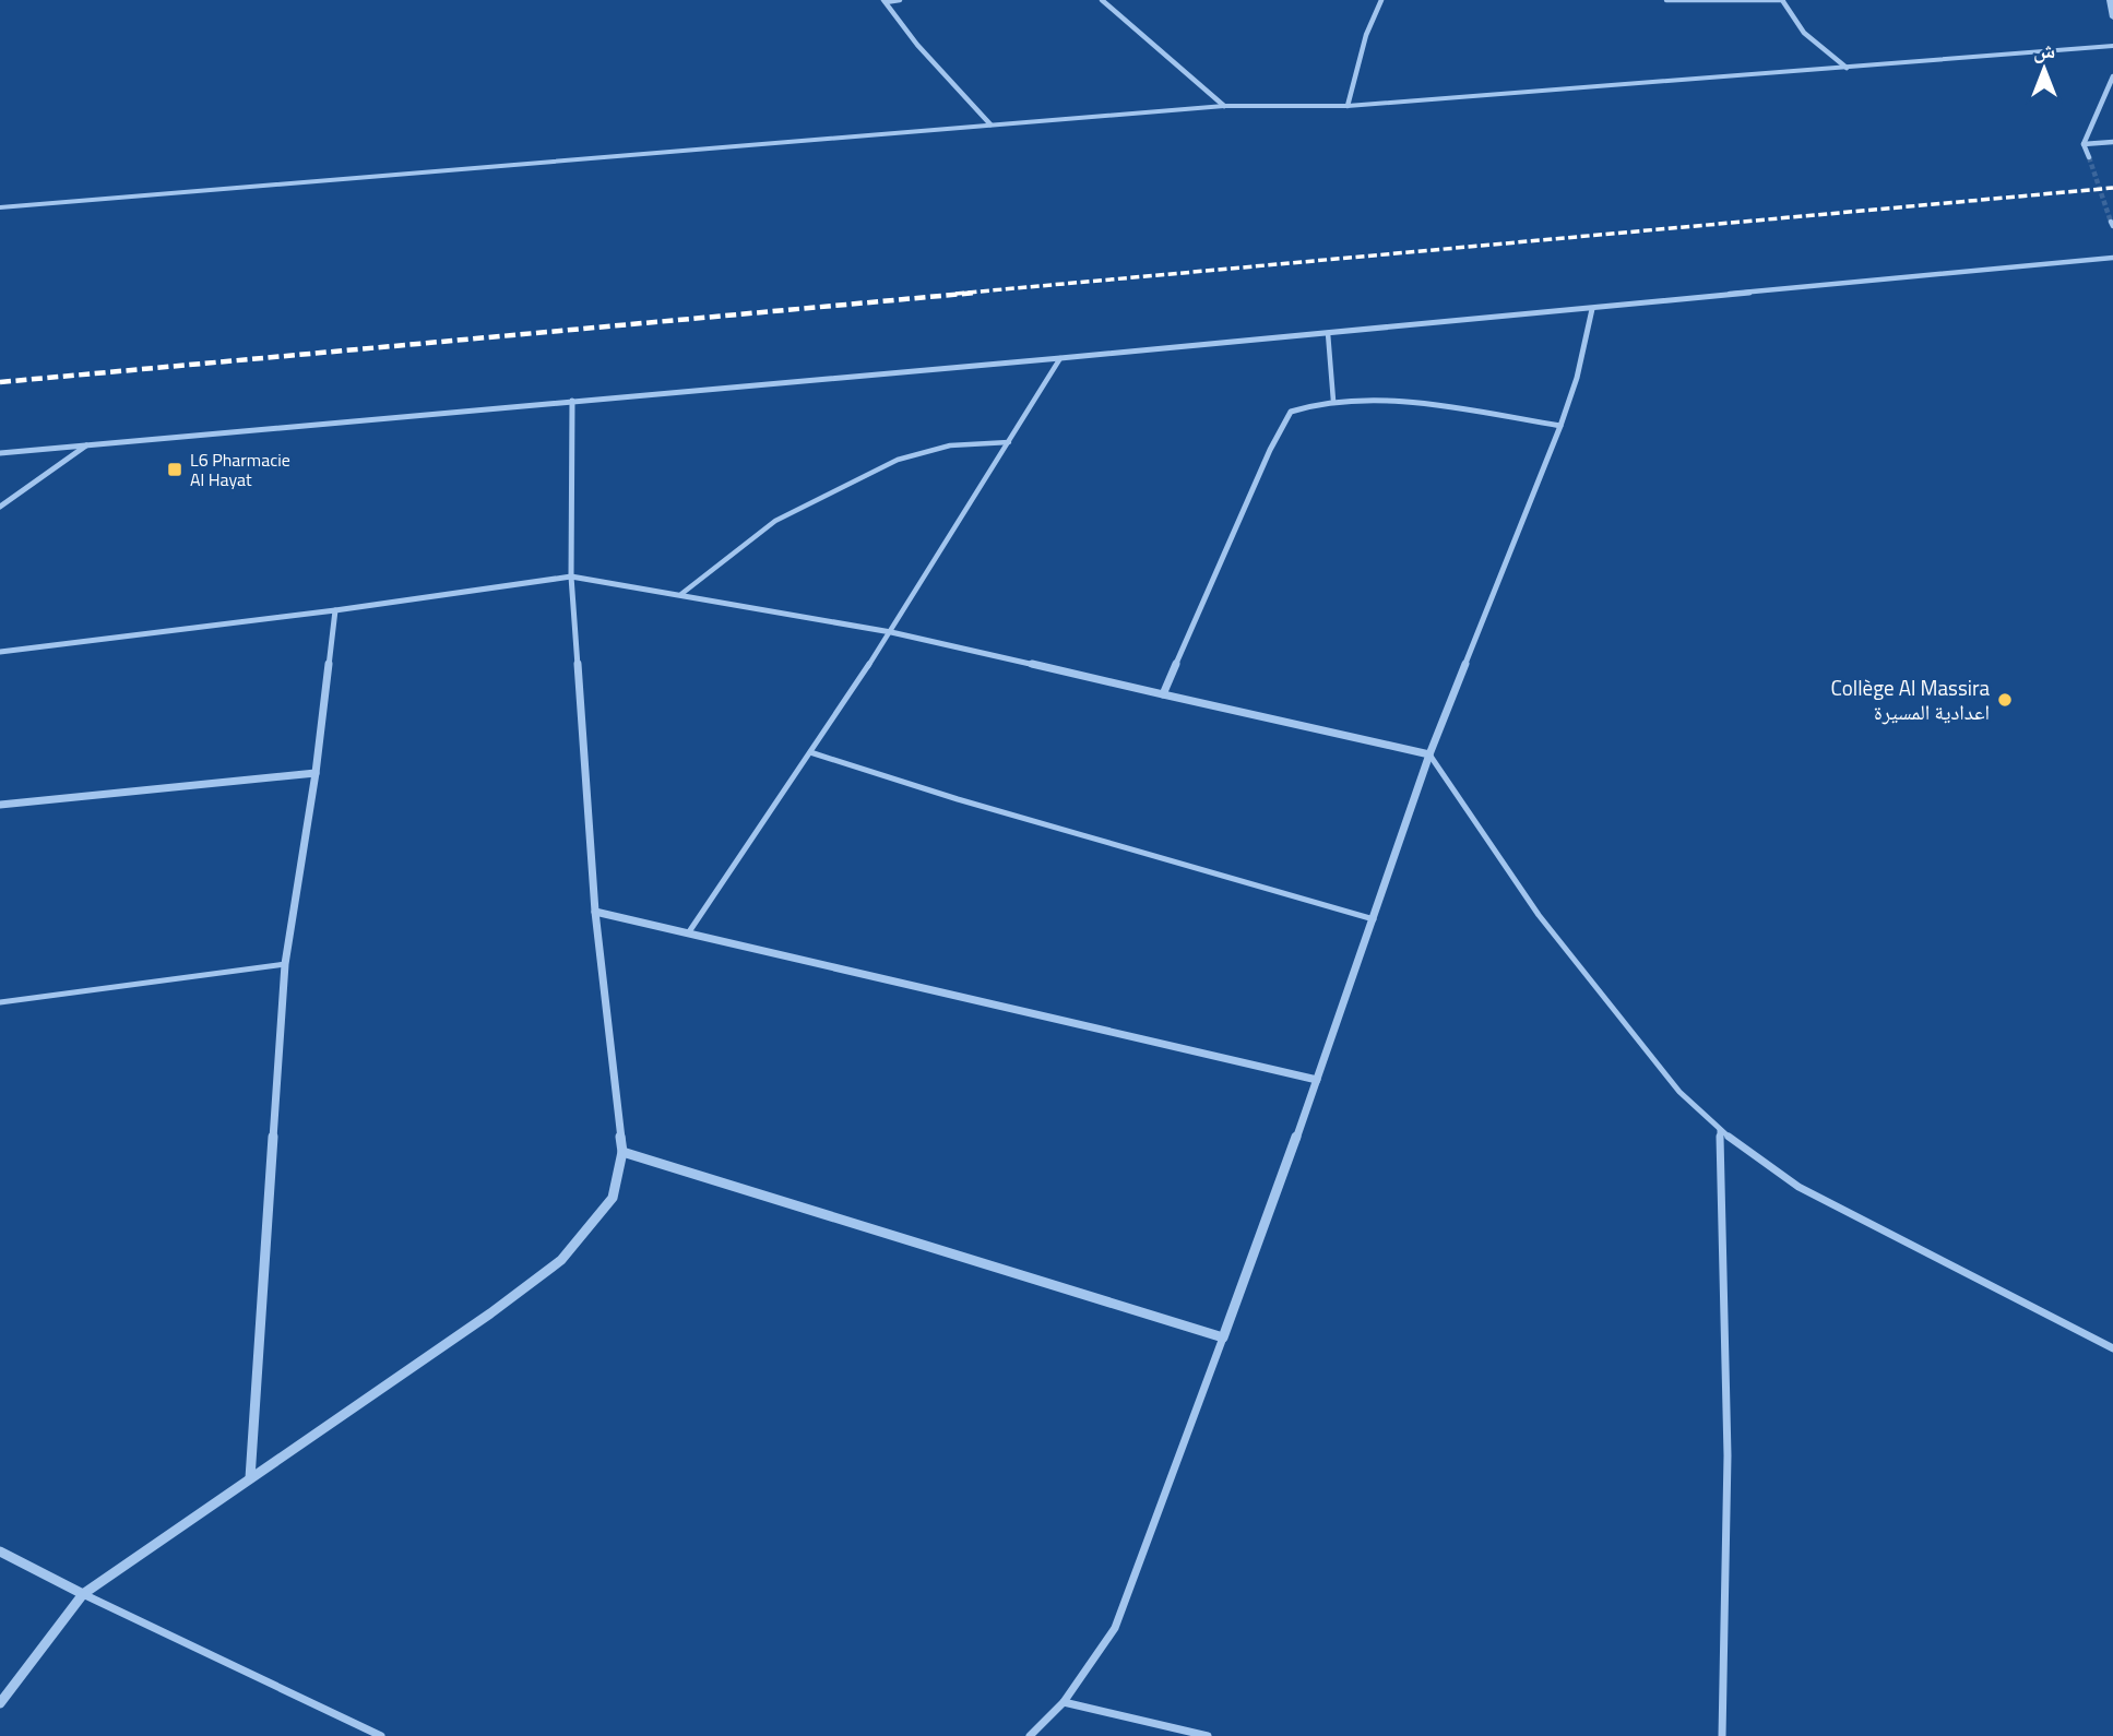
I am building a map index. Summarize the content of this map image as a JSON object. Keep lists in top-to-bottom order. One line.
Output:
{"places":{"transit":["L6 Pharmacie Al Hayat"],"other":["Collège Al Massira اعدادية المسيرة"]},"north":"top"}
